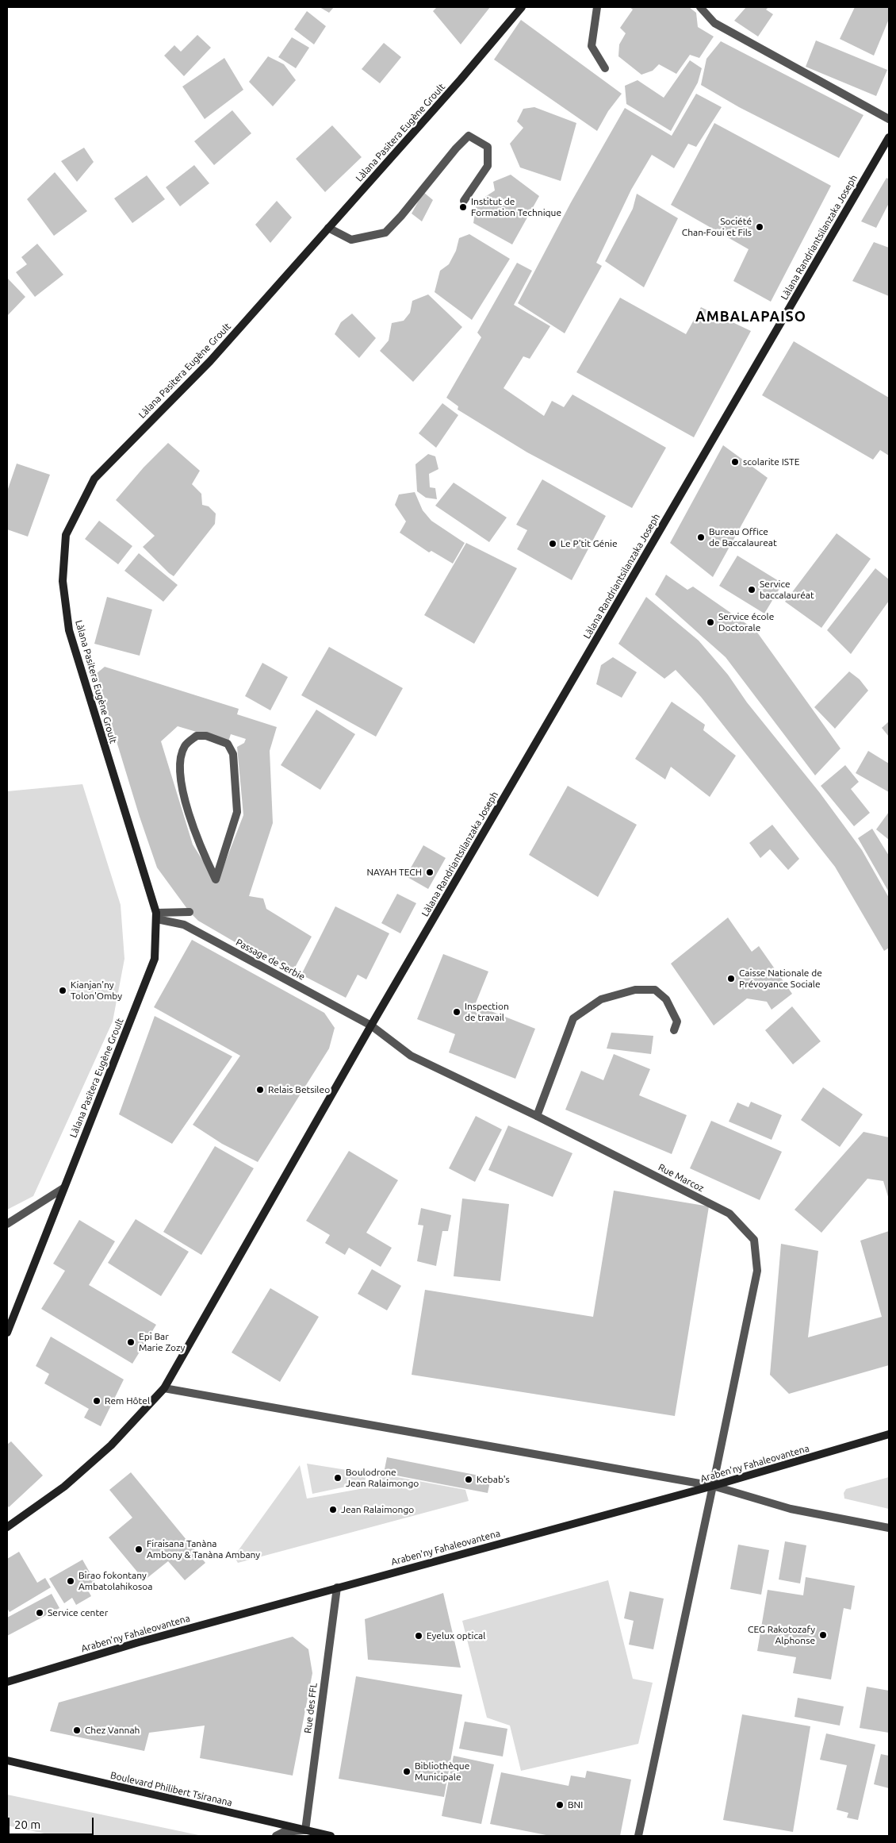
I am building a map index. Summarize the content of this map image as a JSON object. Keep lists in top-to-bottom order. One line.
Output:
{"streets":{"street":["Làlana Pasitera Eugène Groult","Làlana Randriantsilanzaka Joseph","Passage de Serbie","Rue Marcoz","Araben'ny Fahaleovantena","Rue des FFL","Boulevard Philibert Tsiranana"]},"crossings":[["Làlana Pasitera Eugène Groult","Passage de Serbie"],["Làlana Randriantsilanzaka Joseph","Passage de Serbie"],["Làlana Randriantsilanzaka Joseph","Rue Marcoz"],["Passage de Serbie","Rue Marcoz"],["Rue Marcoz","Araben'ny Fahaleovantena"],["Araben'ny Fahaleovantena","Rue des FFL"],["Rue des FFL","Boulevard Philibert Tsiranana"]],"districts":["AMBALAPAISO"],"places":["Institut de Formation Technique","Société Chan-Foui et Fils","scolarite ISTE","Bureau Office de Baccalaureat","Le P'tit Génie","Service baccalauréat","Service école Doctorale","NAYAH TECH","Caisse Nationale de Prévoyance Sociale","Kianjan'ny Tolon'Omby","Inspection de travail","Relais Betsileo","Epi Bar Marie Zozy","Rem Hôtel","Boulodrone Jean Ralaimongo","Kebab's","Jean Ralaimongo","Firaisana Tanàna Ambony & Tanàna Ambany","Birao fokontany Ambatolahikosoa","Service center","CEG Rakotozafy Alphonse","Eyelux optical","Chez Vannah","Bibliothèque Municipale","BNI"],"scale_bar":"20 m"}
